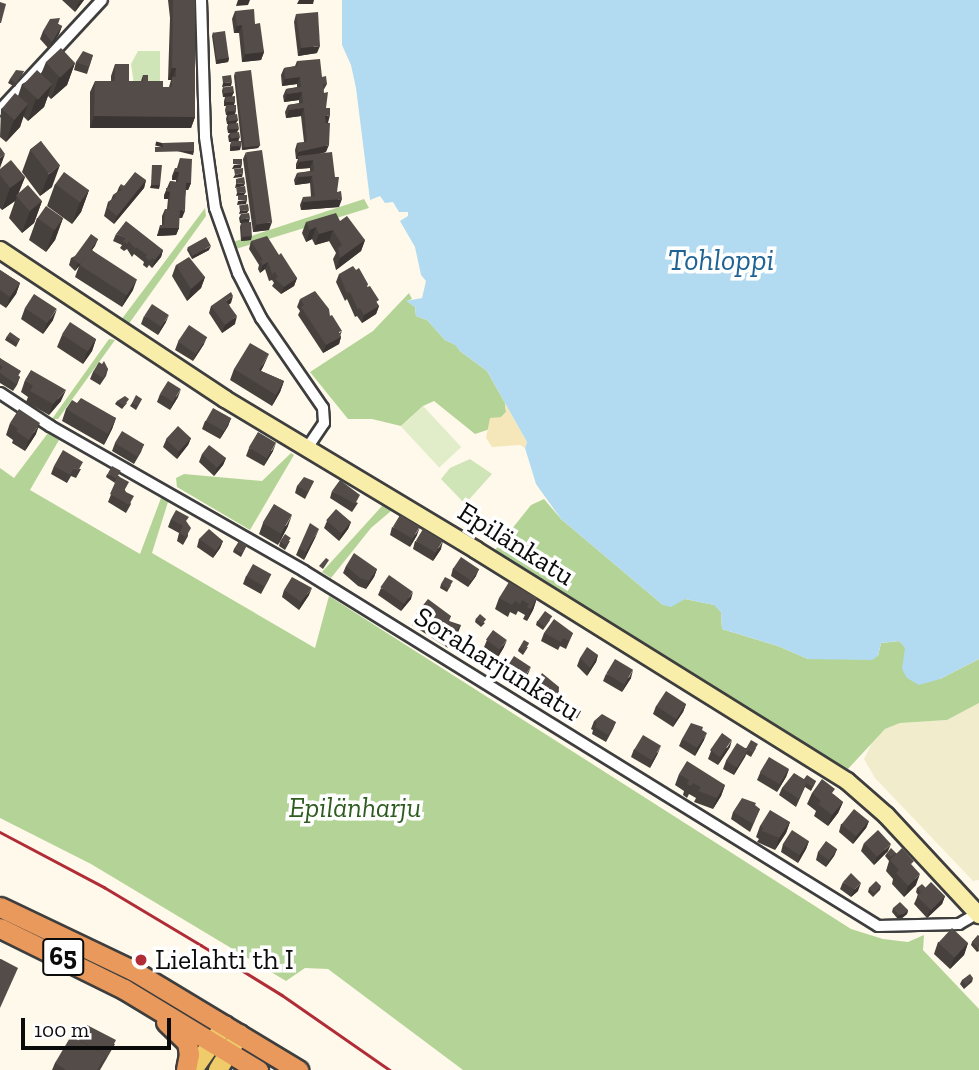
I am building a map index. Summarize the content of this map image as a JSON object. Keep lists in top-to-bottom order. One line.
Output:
{"streets":{"highway":["65"],"street":["Epilänkatu","Soraharjunkatu"]},"crossings":[["Epilänkatu","Soraharjunkatu"]],"water":["Tohloppi"],"parks":["Epilänharju"],"places":["Lielahti th I"],"scale_bar":"100 m"}
